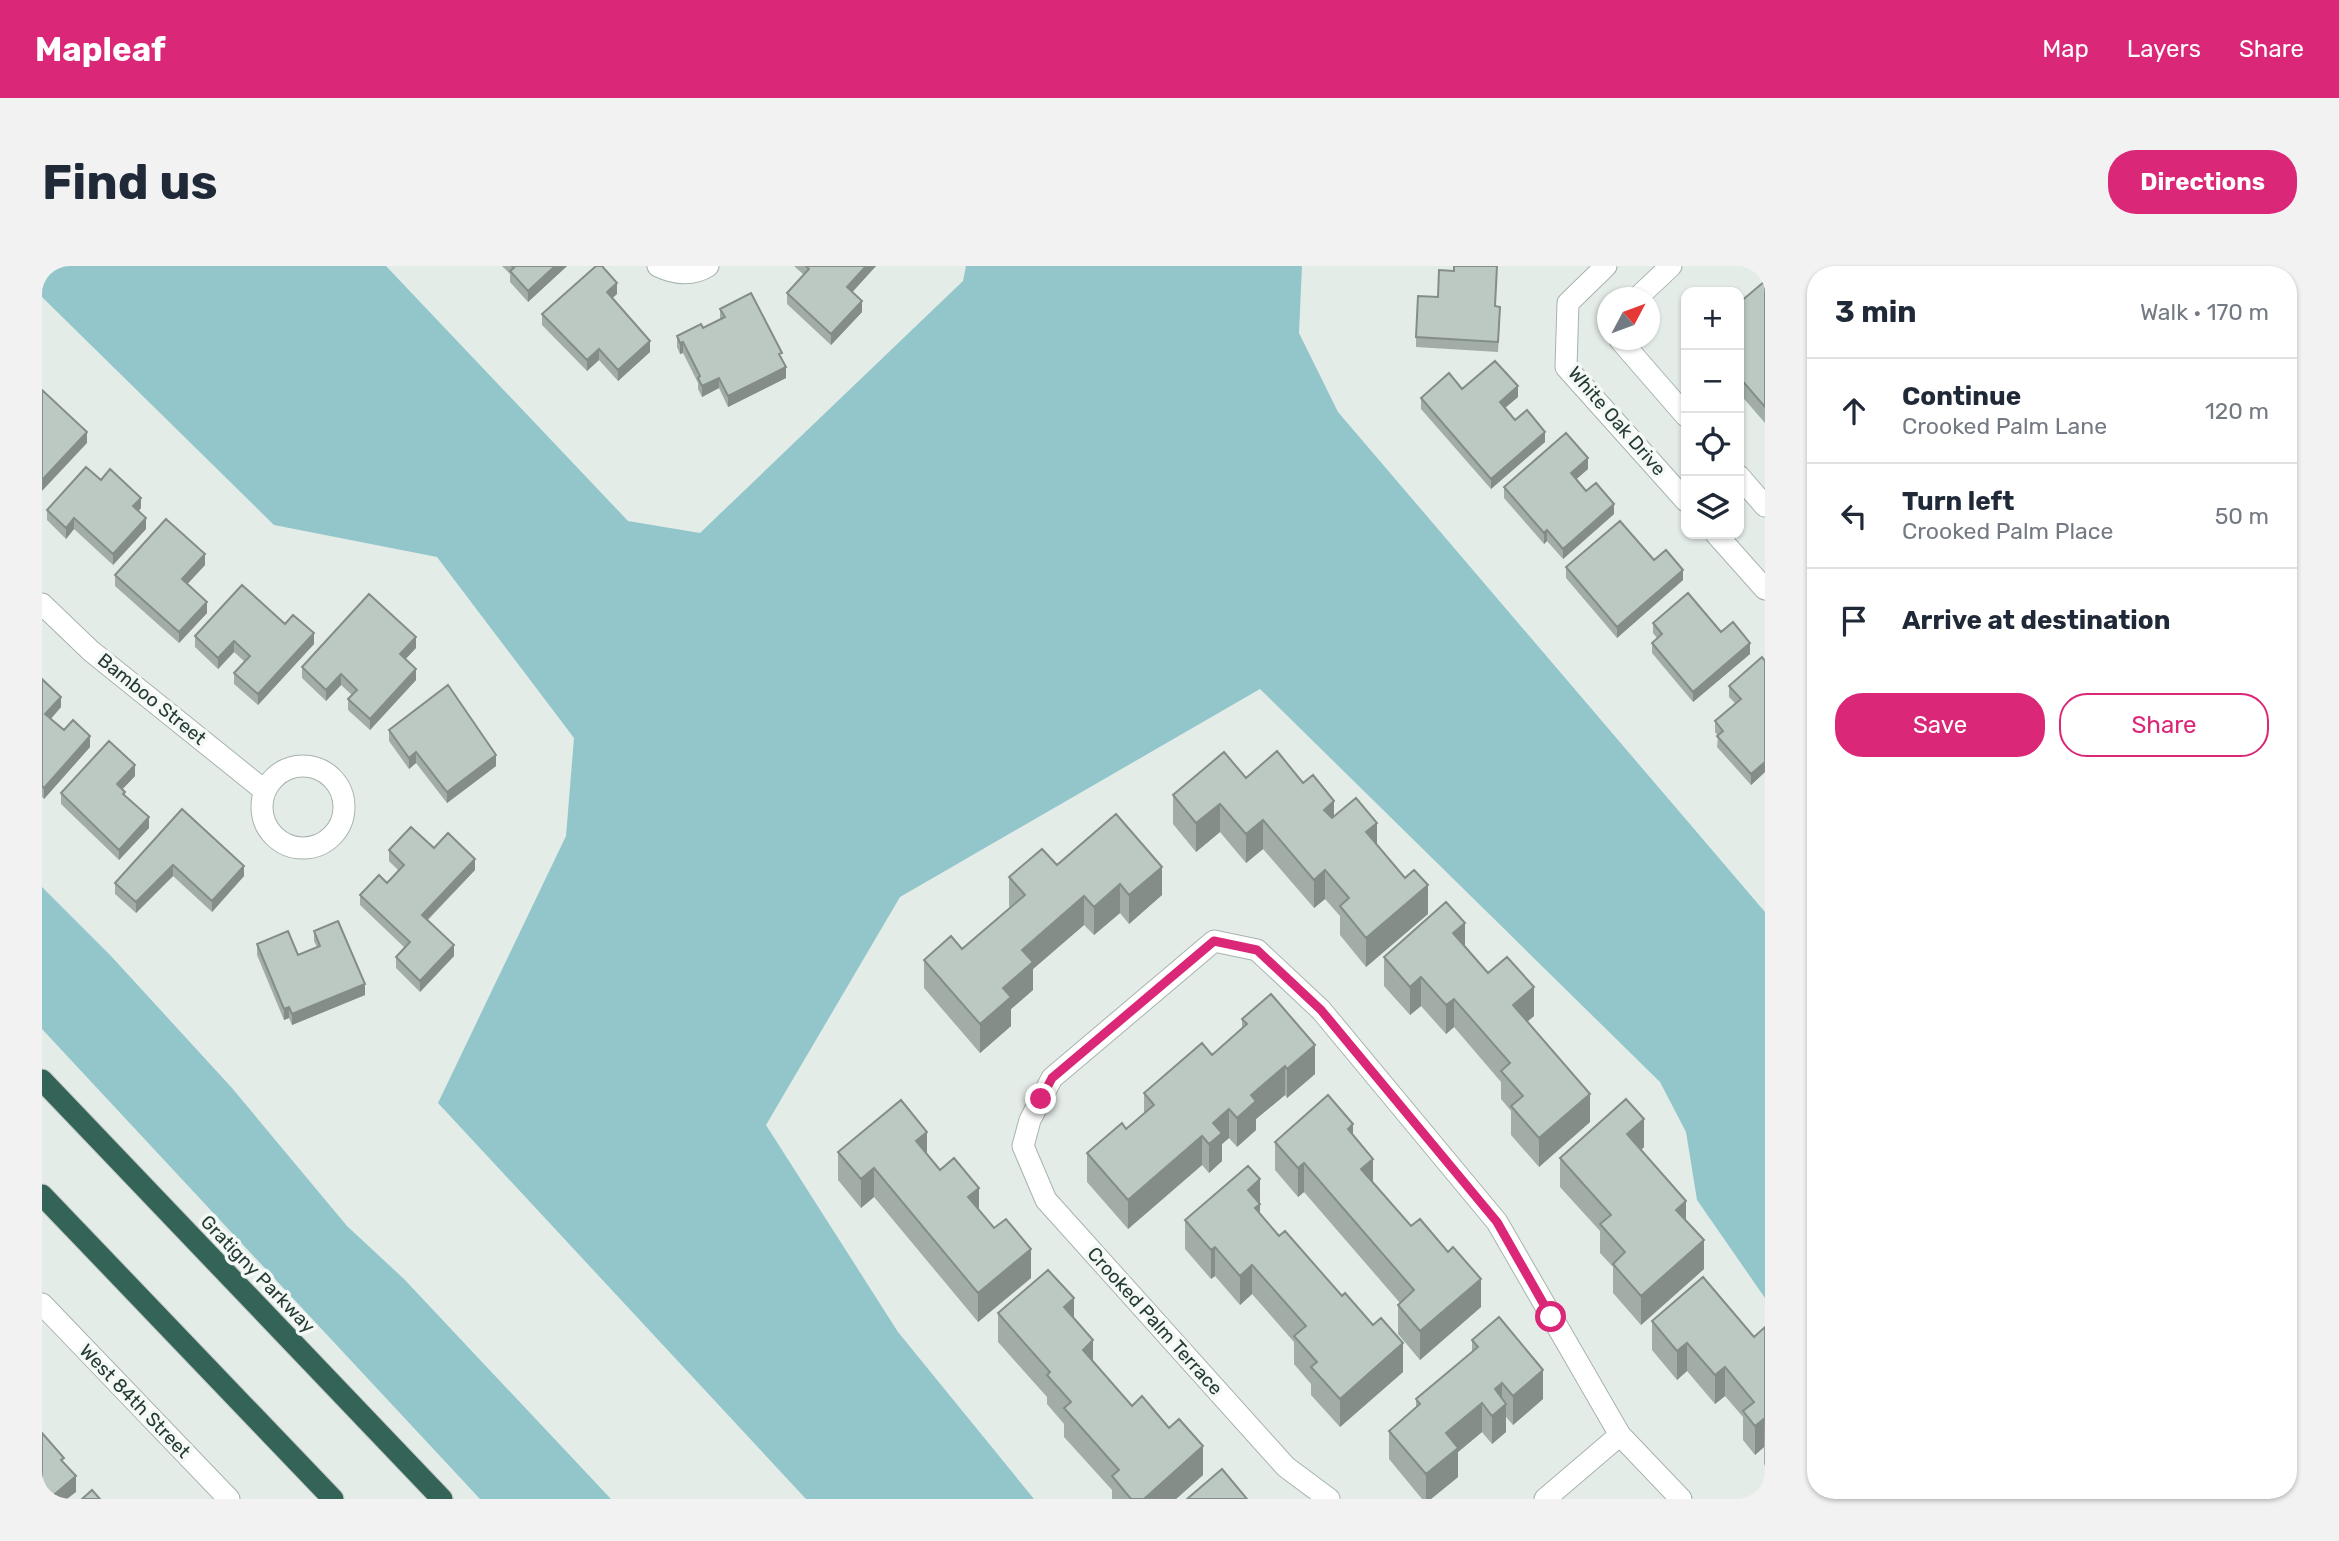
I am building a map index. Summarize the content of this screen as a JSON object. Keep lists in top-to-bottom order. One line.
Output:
{"streets":{"highway":["Gratigny Parkway"],"street":["White Oak Drive","Bamboo Street","Crooked Palm Terrace","West 84th Street"]},"north":"top right","page":{"header":"Mapleaf","nav":["Map","Layers","Share"],"buttons":["Directions",["Save","Share"]],"title":"Find us","heading":["3 min","Walk · 170 m"],"map_buttons":["+","−"],"list":[["Continue","Crooked Palm Lane","120 m"],["Turn left","Crooked Palm Place","50 m"],"Arrive at destination"]}}
